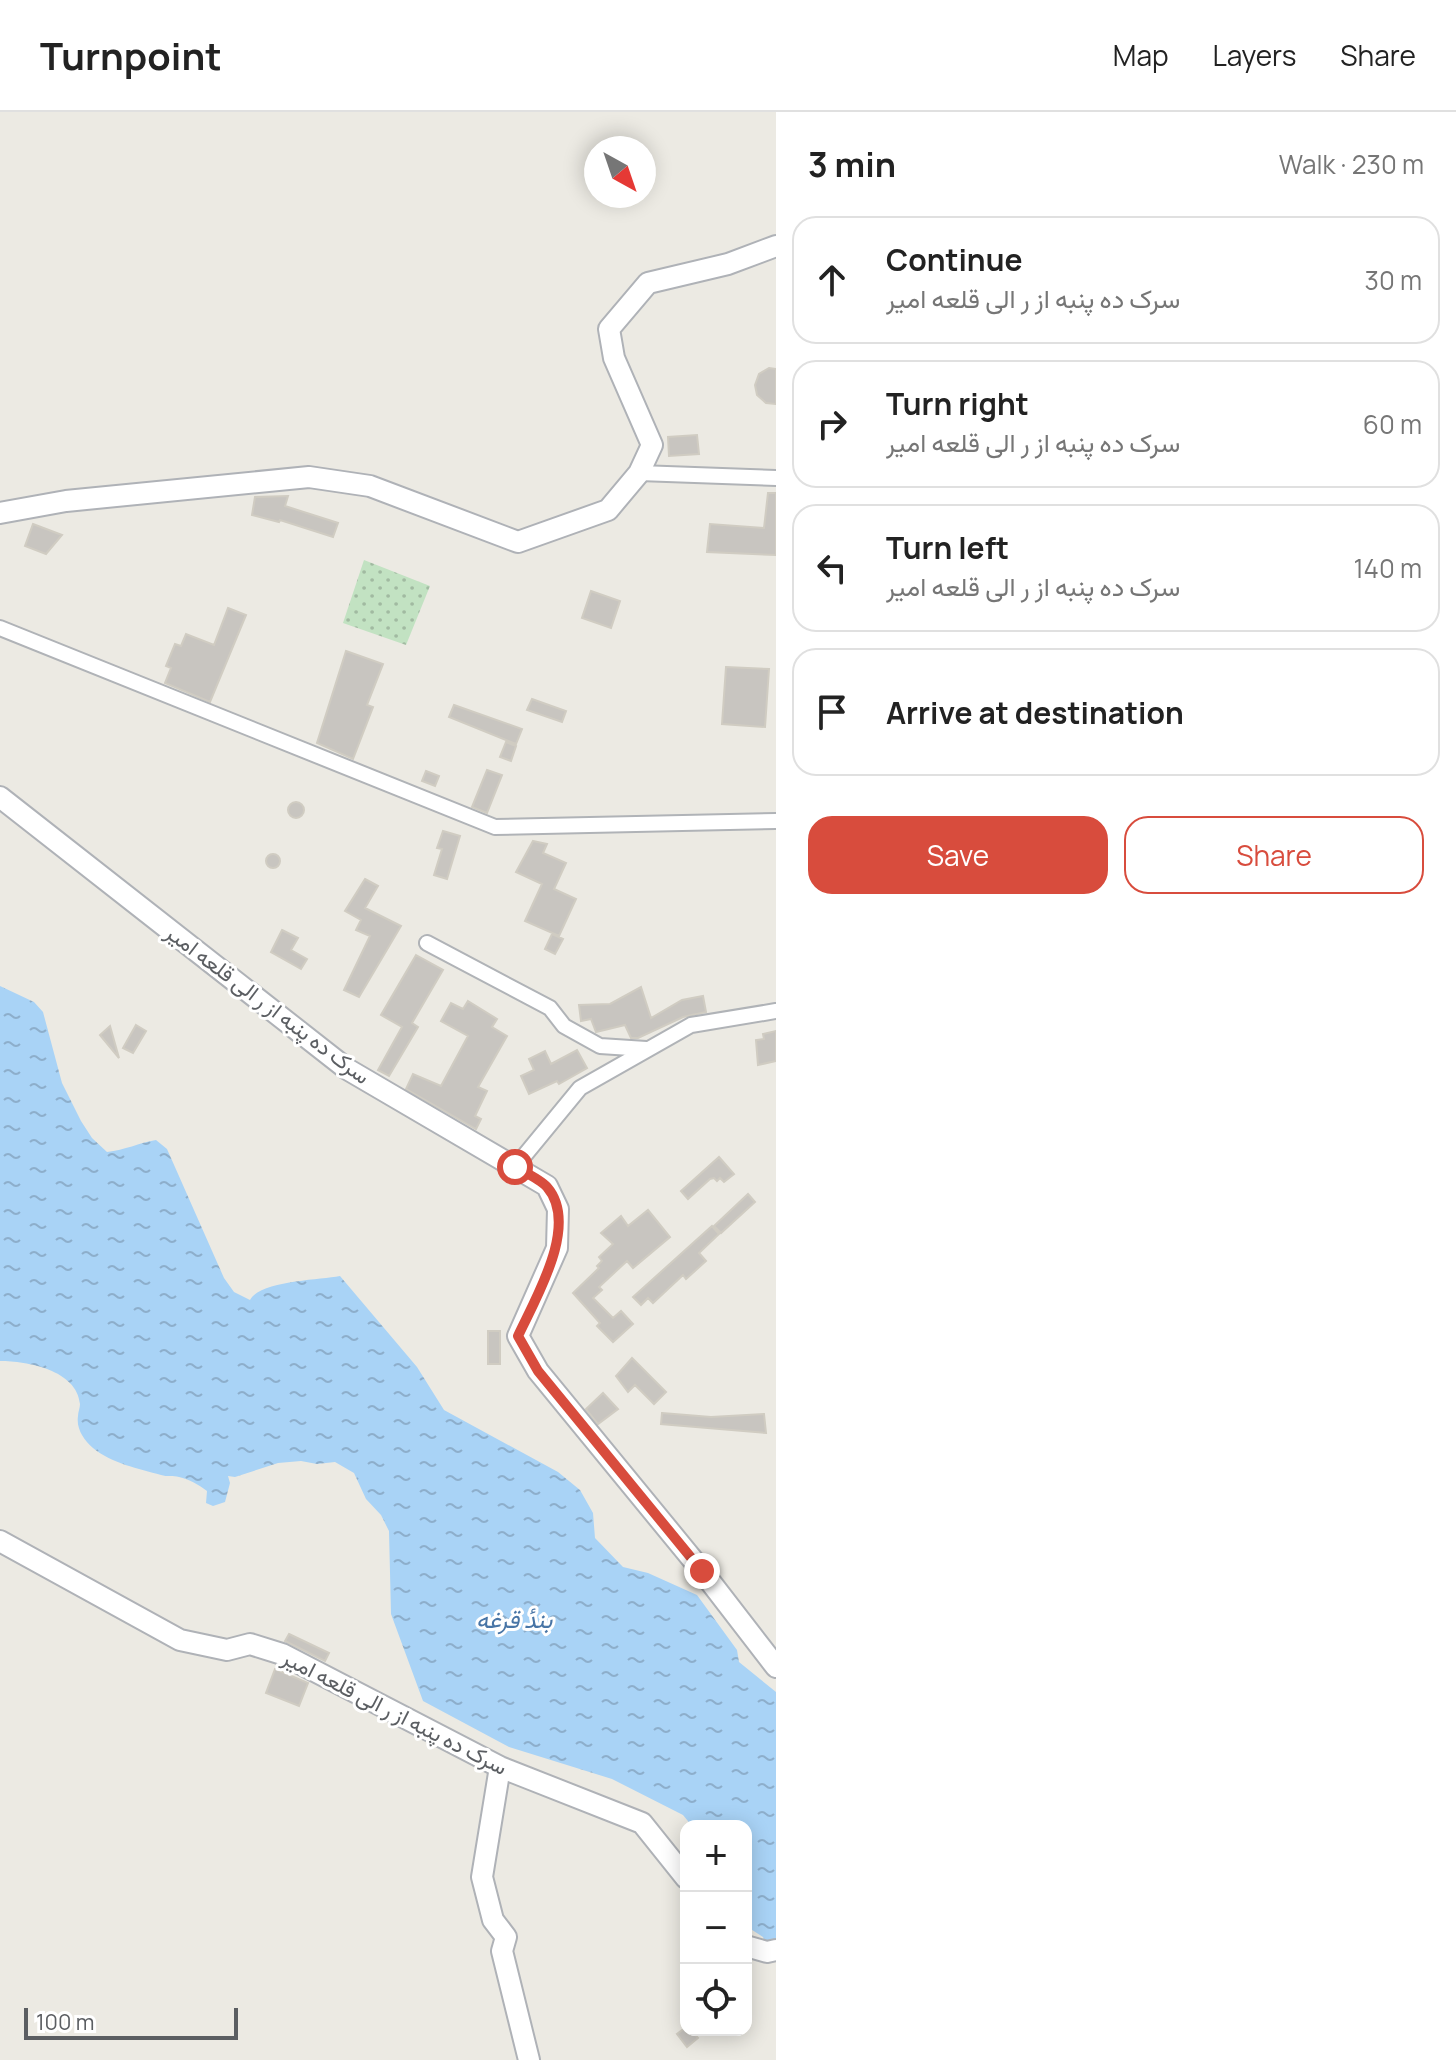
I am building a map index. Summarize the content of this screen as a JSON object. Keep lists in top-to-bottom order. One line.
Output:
{"streets":{"street":["سرک ده پنبه از ر الی قلعه امیر"]},"water":["بندٔ قرغه"],"scale_bar":"100 m","north":"bottom right","page":{"header":"Turnpoint","nav":["Map","Layers","Share"],"heading":["3 min","Walk · 230 m"],"list":[["Continue","سرک ده پنبه از ر الی قلعه امیر","30 m"],["Turn right","سرک ده پنبه از ر الی قلعه امیر","60 m"],["Turn left","سرک ده پنبه از ر الی قلعه امیر","140 m"],"Arrive at destination"],"buttons":["Save","Share"],"map_buttons":["+","−"],"scale":"100 m"}}
